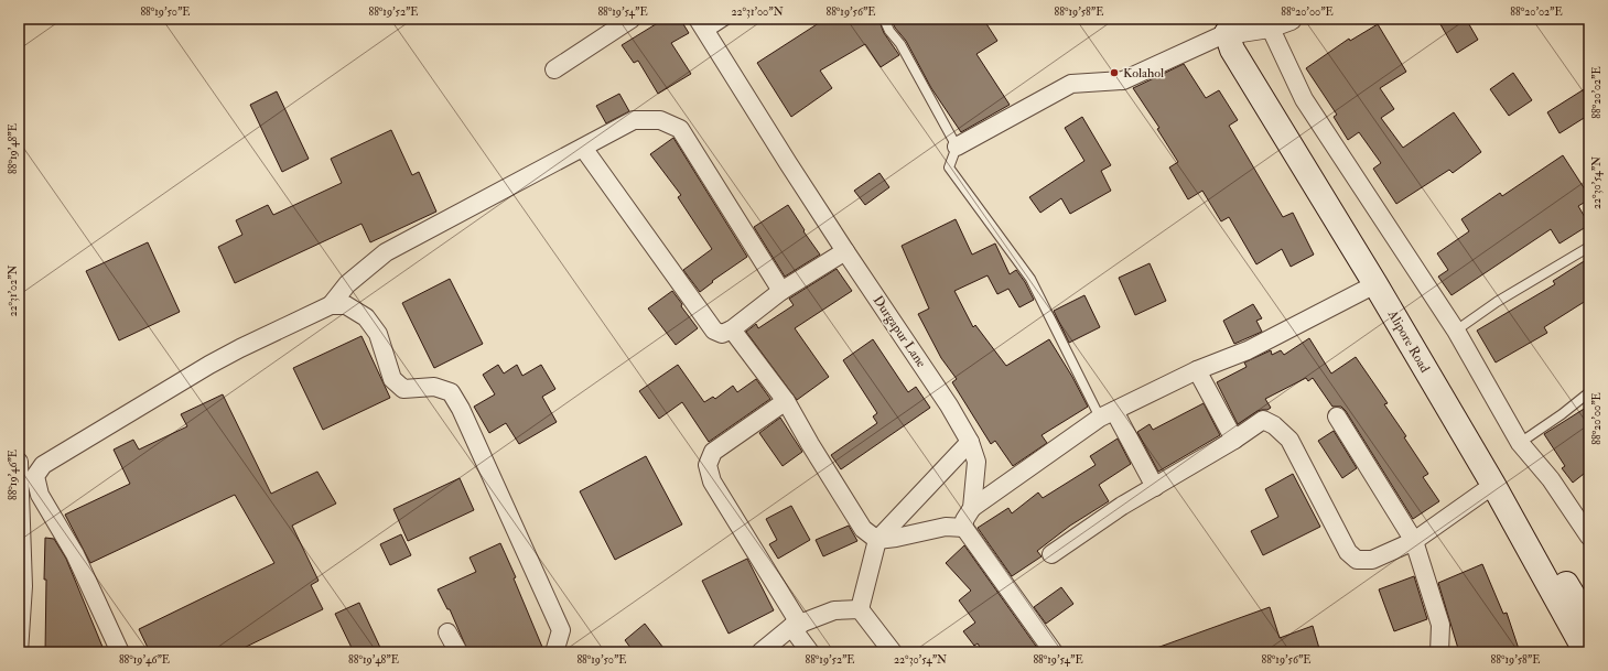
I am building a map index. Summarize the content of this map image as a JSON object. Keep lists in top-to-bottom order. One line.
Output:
{"streets":{"main road":["Alipore Road"],"street":["Durgapur Lane"]},"places":["Kolahol"],"coordinates":["88°19'50\"E","88°19'52\"E","88°19'54\"E","22°31'00\"N","88°19'56\"E","88°19'58\"E","88°20'00\"E","88°20'02\"E","88°19'48\"E","22°30'54\"N","22°31'02\"N","88°19'46\"E"]}
